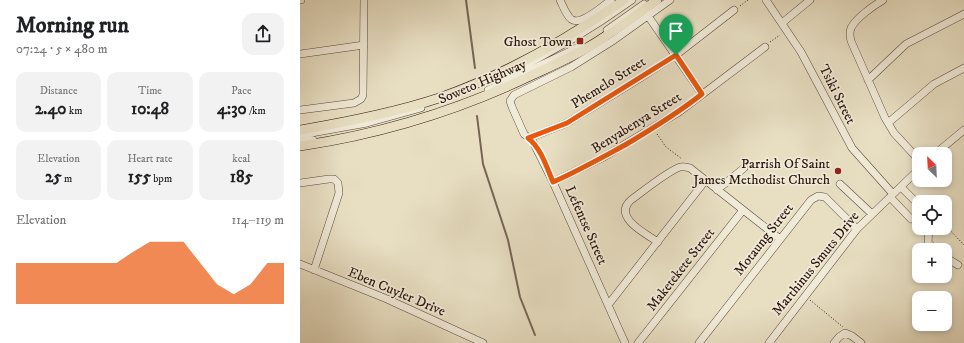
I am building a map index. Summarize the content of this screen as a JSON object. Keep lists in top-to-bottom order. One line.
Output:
{"streets":{"main road":["Soweto Highway"],"street":["Phemelo Street","Tsiki Street","Benyabenya Street","Lefentse Street","Motaung Street","Marthinus Smuts Drive","Maketekete Street","Eben Cuyler Drive"]},"crossings":[["Soweto Highway","Lefentse Street"],["Phemelo Street","Lefentse Street"],["Tsiki Street","Marthinus Smuts Drive"],["Benyabenya Street","Lefentse Street"],["Motaung Street","Marthinus Smuts Drive"]],"places":{"transit":["Ghost Town"],"other":["Parrish Of Saint James Methodist Church"]},"north":"top left","page":{"heading":["Morning run","07:24 · 5 × 480 m"],"stats":[["Distance","2.40 km"],["Time","10:48"],["Pace","4:30 /km"],["Elevation","25 m"],["Heart rate","155 bpm"],["kcal","185"]],"map_buttons":["+","−"],"chart":["Elevation","114–119 m"]}}
